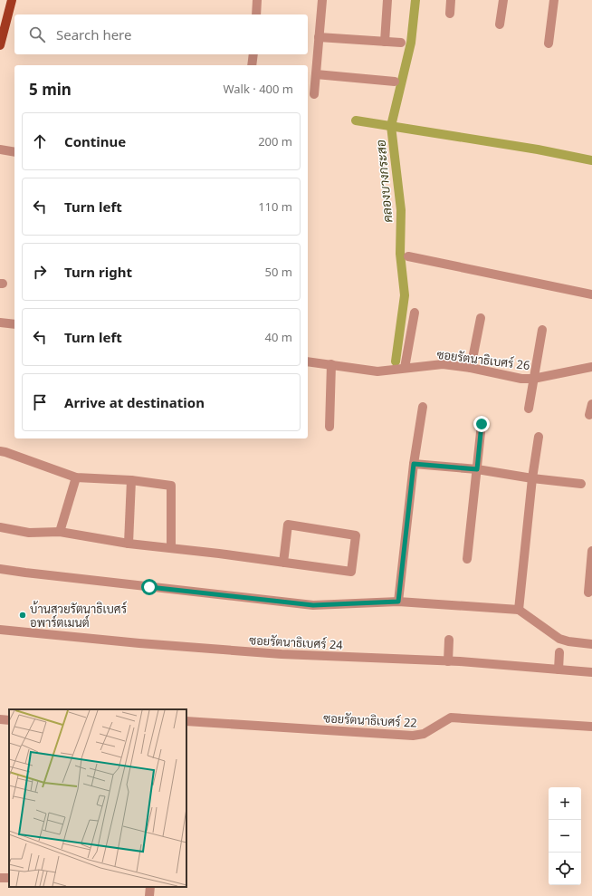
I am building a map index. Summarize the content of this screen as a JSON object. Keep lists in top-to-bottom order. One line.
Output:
{"streets":{"street":["ซอยรัตนาธิเบศร์ 26","ซอยรัตนาธิเบศร์ 24","ซอยรัตนาธิเบศร์ 22"]},"water":["คลองบางกระสอ"],"places":["บ้านสวยรัตนาธิเบศร์ อพาร์ตเมนต์"],"page":{"search":"Search here","heading":["5 min","Walk · 400 m"],"list":[["Continue","200 m"],["Turn left","110 m"],["Turn right","50 m"],["Turn left","40 m"],"Arrive at destination"],"map_buttons":["+","−"]}}
